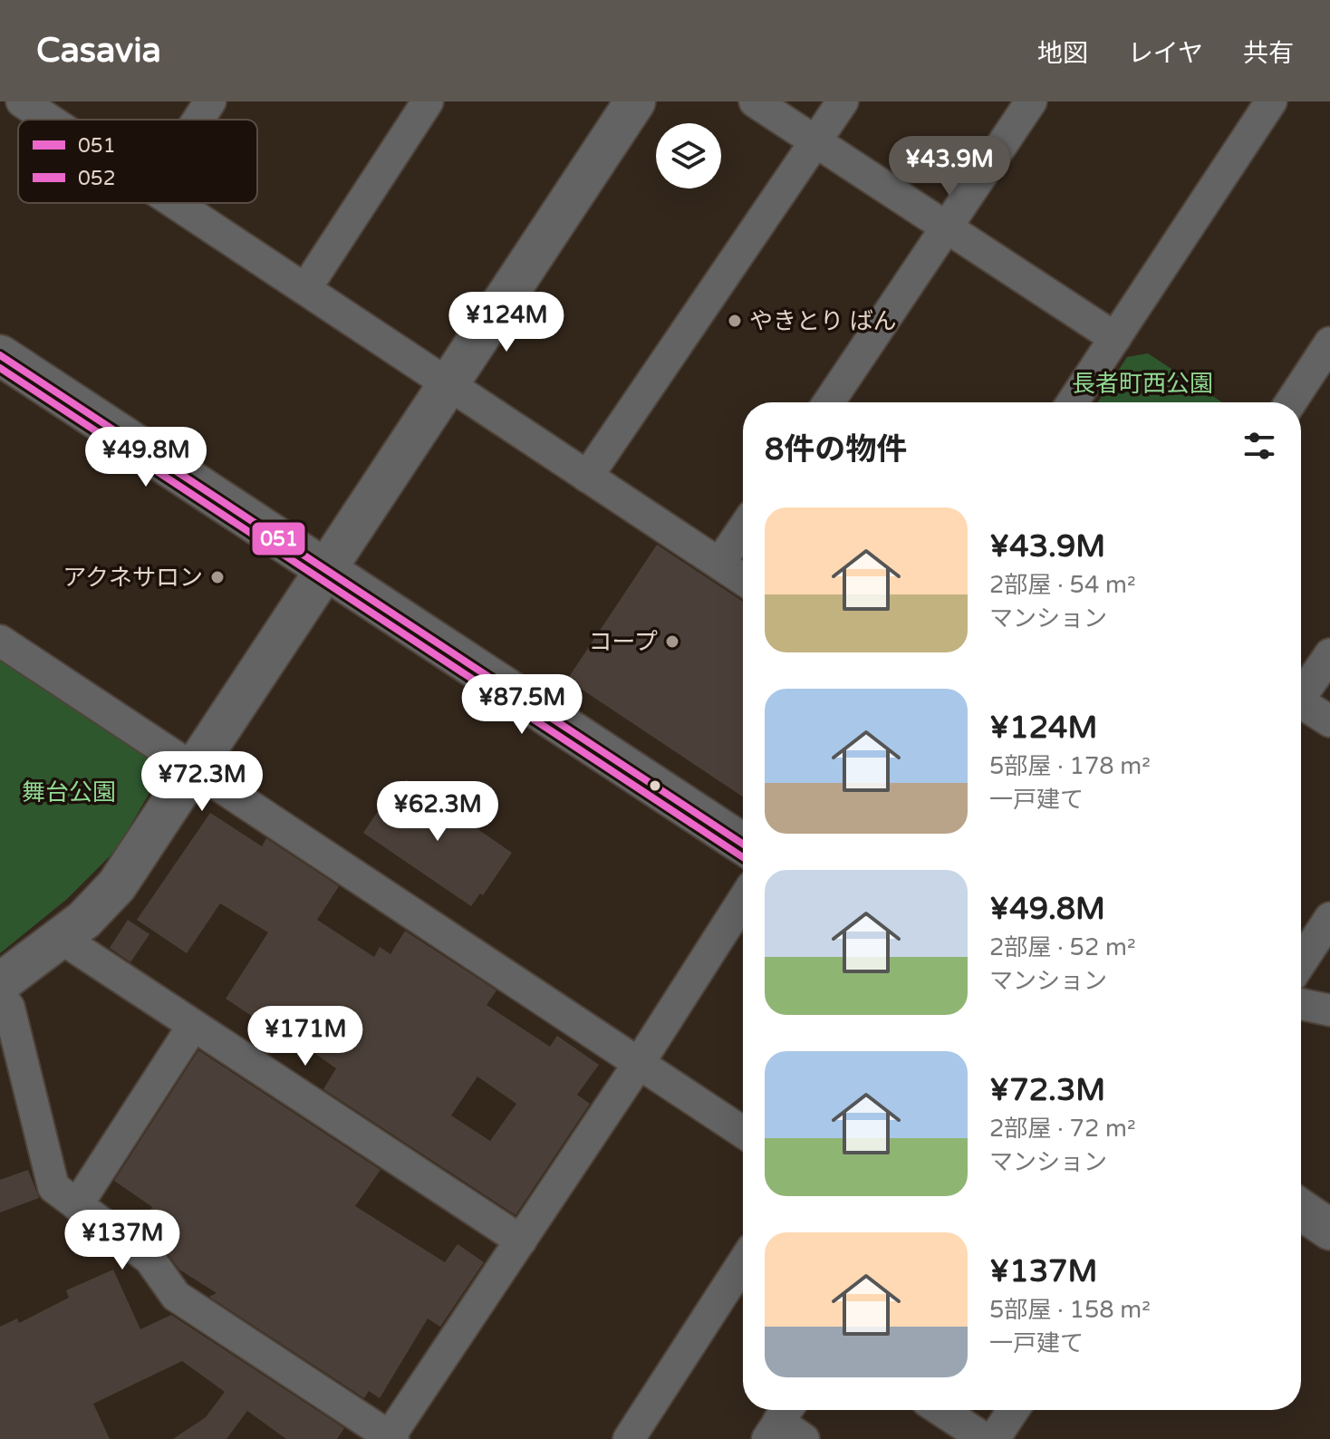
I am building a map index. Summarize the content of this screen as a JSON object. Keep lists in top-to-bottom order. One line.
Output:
{"parks":["長者町西公園","舞台公園"],"places":["やきとり ばん","アクネサロン","コープ"],"lines":["transit line 051","transit line 052"],"legend":["051","052"],"page":{"header":"Casavia","nav":["地図","レイヤ","共有"],"price":["¥43.9M","¥124M","¥49.8M","¥87.5M","¥72.3M","¥62.3M","¥171M","¥137M"],"heading":"8件の物件","list":[{"name":"¥43.9M","note":"2部屋 · 54 m² · マンション"},{"name":"¥124M","note":"5部屋 · 178 m² · 一戸建て"},{"name":"¥49.8M","note":"2部屋 · 52 m² · マンション"},{"name":"¥72.3M","note":"2部屋 · 72 m² · マンション"},{"name":"¥137M","note":"5部屋 · 158 m² · 一戸建て"}]}}
